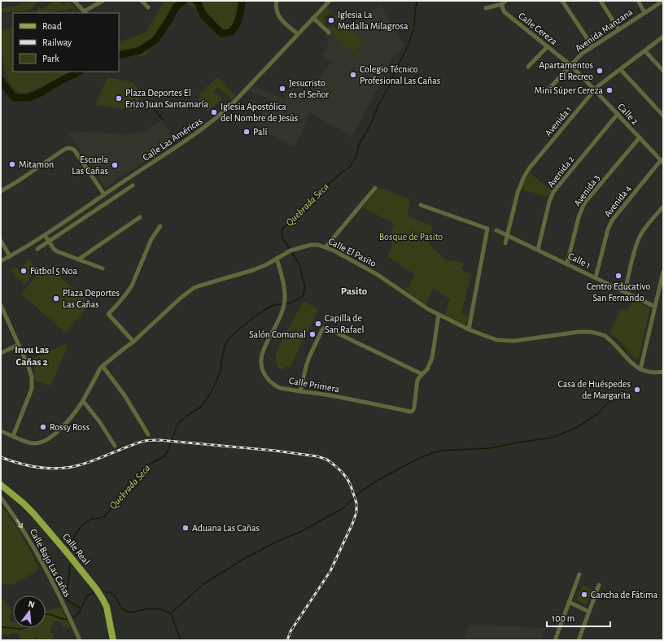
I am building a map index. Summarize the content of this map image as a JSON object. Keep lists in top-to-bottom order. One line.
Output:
{"streets":{"main road":["Calle Real"],"street":["Calle Cereza","Avenida Manzana","Calle 2","Avenida 1","Calle Las Américas","Avenida 2","Avenida 3","Avenida 4","Calle El Pasito","Calle 1","Calle Primera","Calle Bajo Las Cañas"]},"crossings":[["Calle Cereza","Avenida Manzana"],["Calle Cereza","Calle 2"],["Calle 2","Avenida 1"],["Calle 2","Avenida 2"],["Calle 2","Avenida 3"],["Calle 2","Avenida 4"],["Avenida 1","Calle 1"],["Avenida 2","Calle 1"],["Avenida 3","Calle 1"],["Avenida 4","Calle 1"],["Calle El Pasito","Calle Primera"]],"one_way":["Calle Bajo Las Cañas"],"districts":["Pasito","Invu Las Cañas 2"],"water":["Quebrada Seca"],"parks":["Bosque de Pasito"],"places":["Iglesia La Medalla Milagrosa","Apartamentos El Recreo","Colegio Técnico Profesional Las Cañas","Jesucristo es el Señor","Mini Súper Cereza","Plaza Deportes El Erizo Juan Santamaría","Iglesia Apostólica del Nombre de Jesús","Palí","Mitamon","Escuela Las Cañas","Fútbol 5 Noa","Centro Educativo San Fernando","Plaza Deportes Las Cañas","Capilla de San Rafael","Salón Comunal","Casa de Huéspedes de Margarita","Rossy Ross","Aduana Las Cañas","Cancha de Fátima"],"legend":["Road","Railway","Park"],"scale_bar":"100 m","north":"top"}
